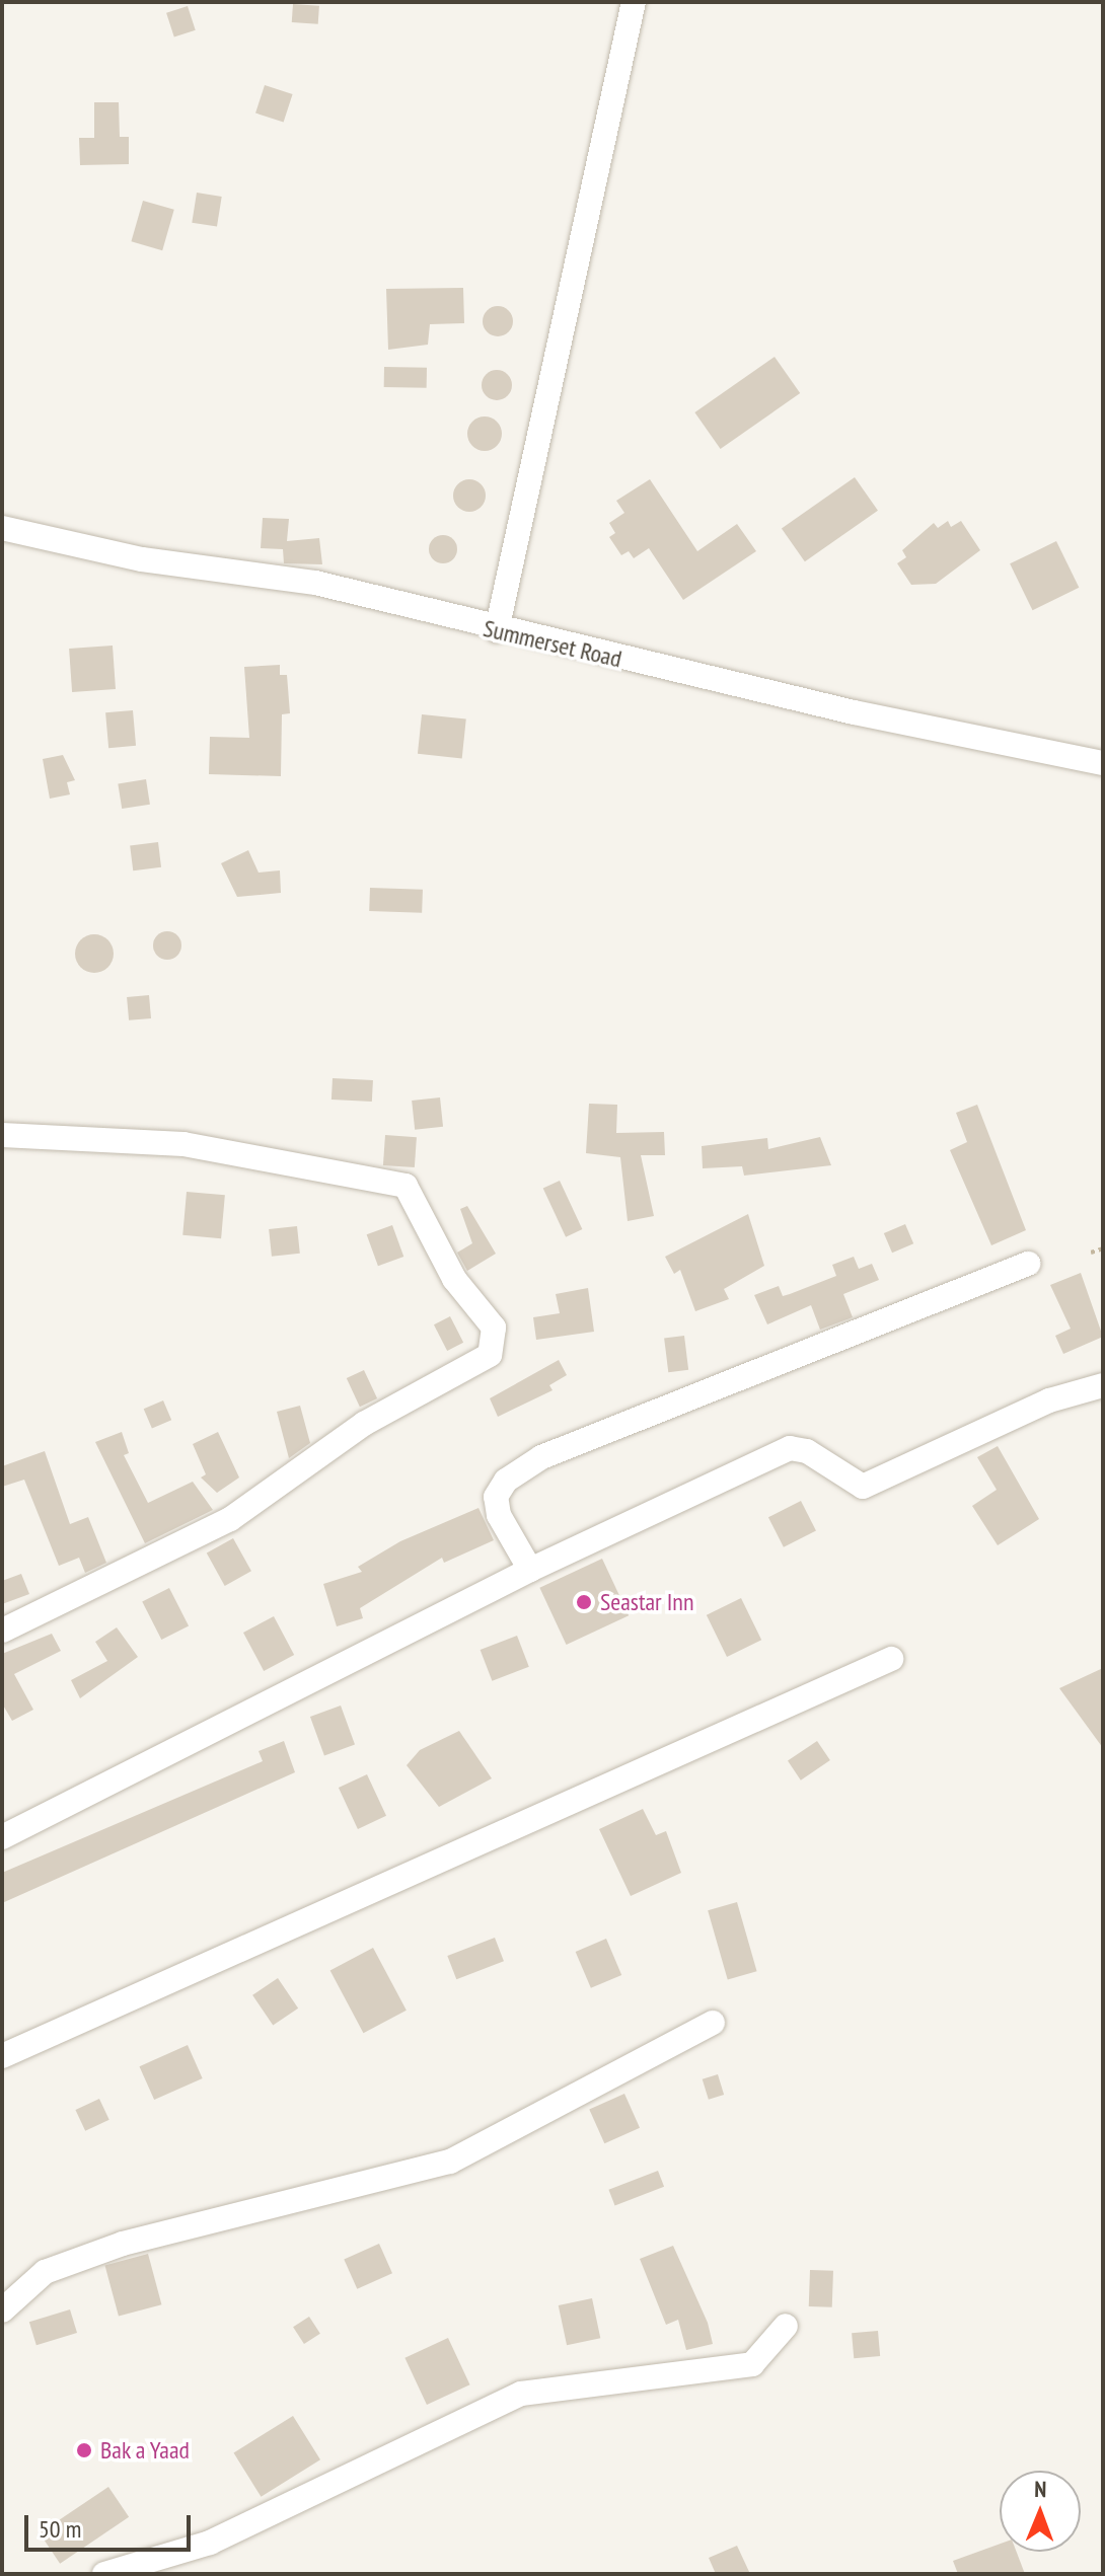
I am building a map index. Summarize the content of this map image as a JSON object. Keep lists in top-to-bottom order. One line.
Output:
{"streets":{"street":["Summerset Road"]},"places":["Seastar Inn","Bak a Yaad"],"scale_bar":"50 m","north":"top"}
